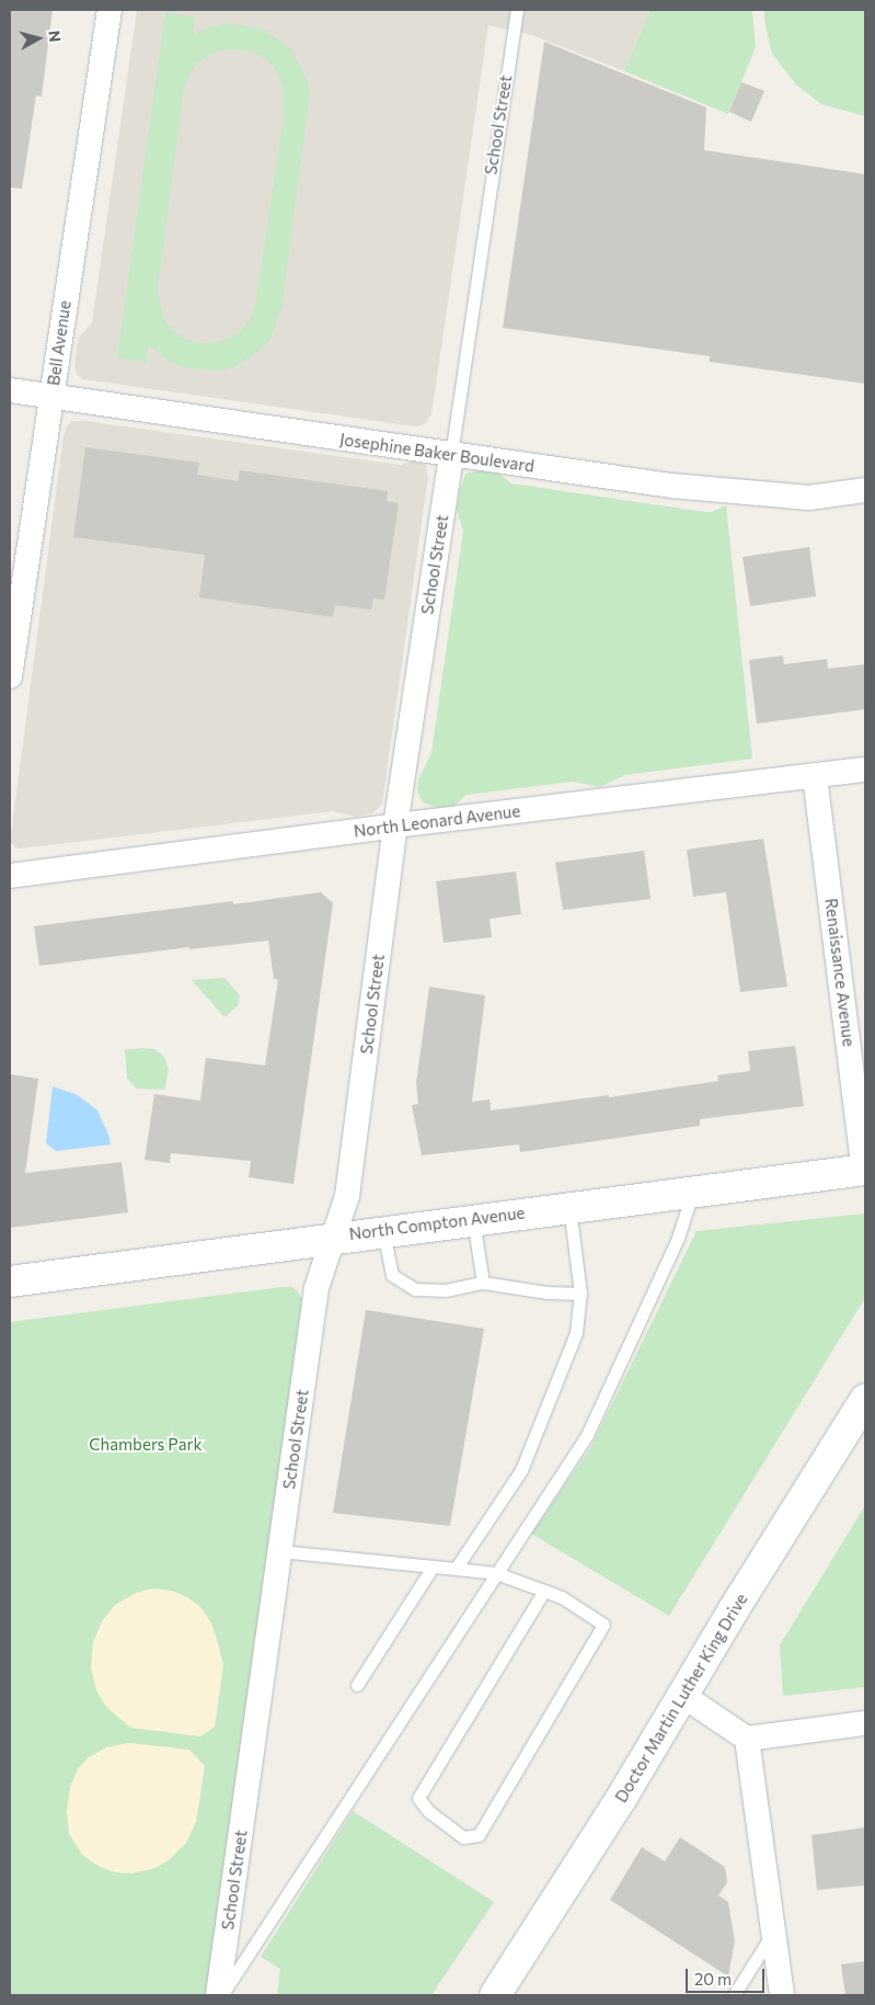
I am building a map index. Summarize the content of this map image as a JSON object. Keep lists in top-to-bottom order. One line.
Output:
{"streets":{"main road":["North Compton Avenue","Doctor Martin Luther King Drive"],"street":["School Street","Bell Avenue","Josephine Baker Boulevard","North Leonard Avenue","Renaissance Avenue"]},"crossings":[["School Street","Josephine Baker Boulevard"],["School Street","North Leonard Avenue"],["School Street","North Compton Avenue"],["Bell Avenue","Josephine Baker Boulevard"],["North Leonard Avenue","Renaissance Avenue"],["Renaissance Avenue","North Compton Avenue"]],"parks":["Chambers Park"],"scale_bar":"20 m","north":"right"}
